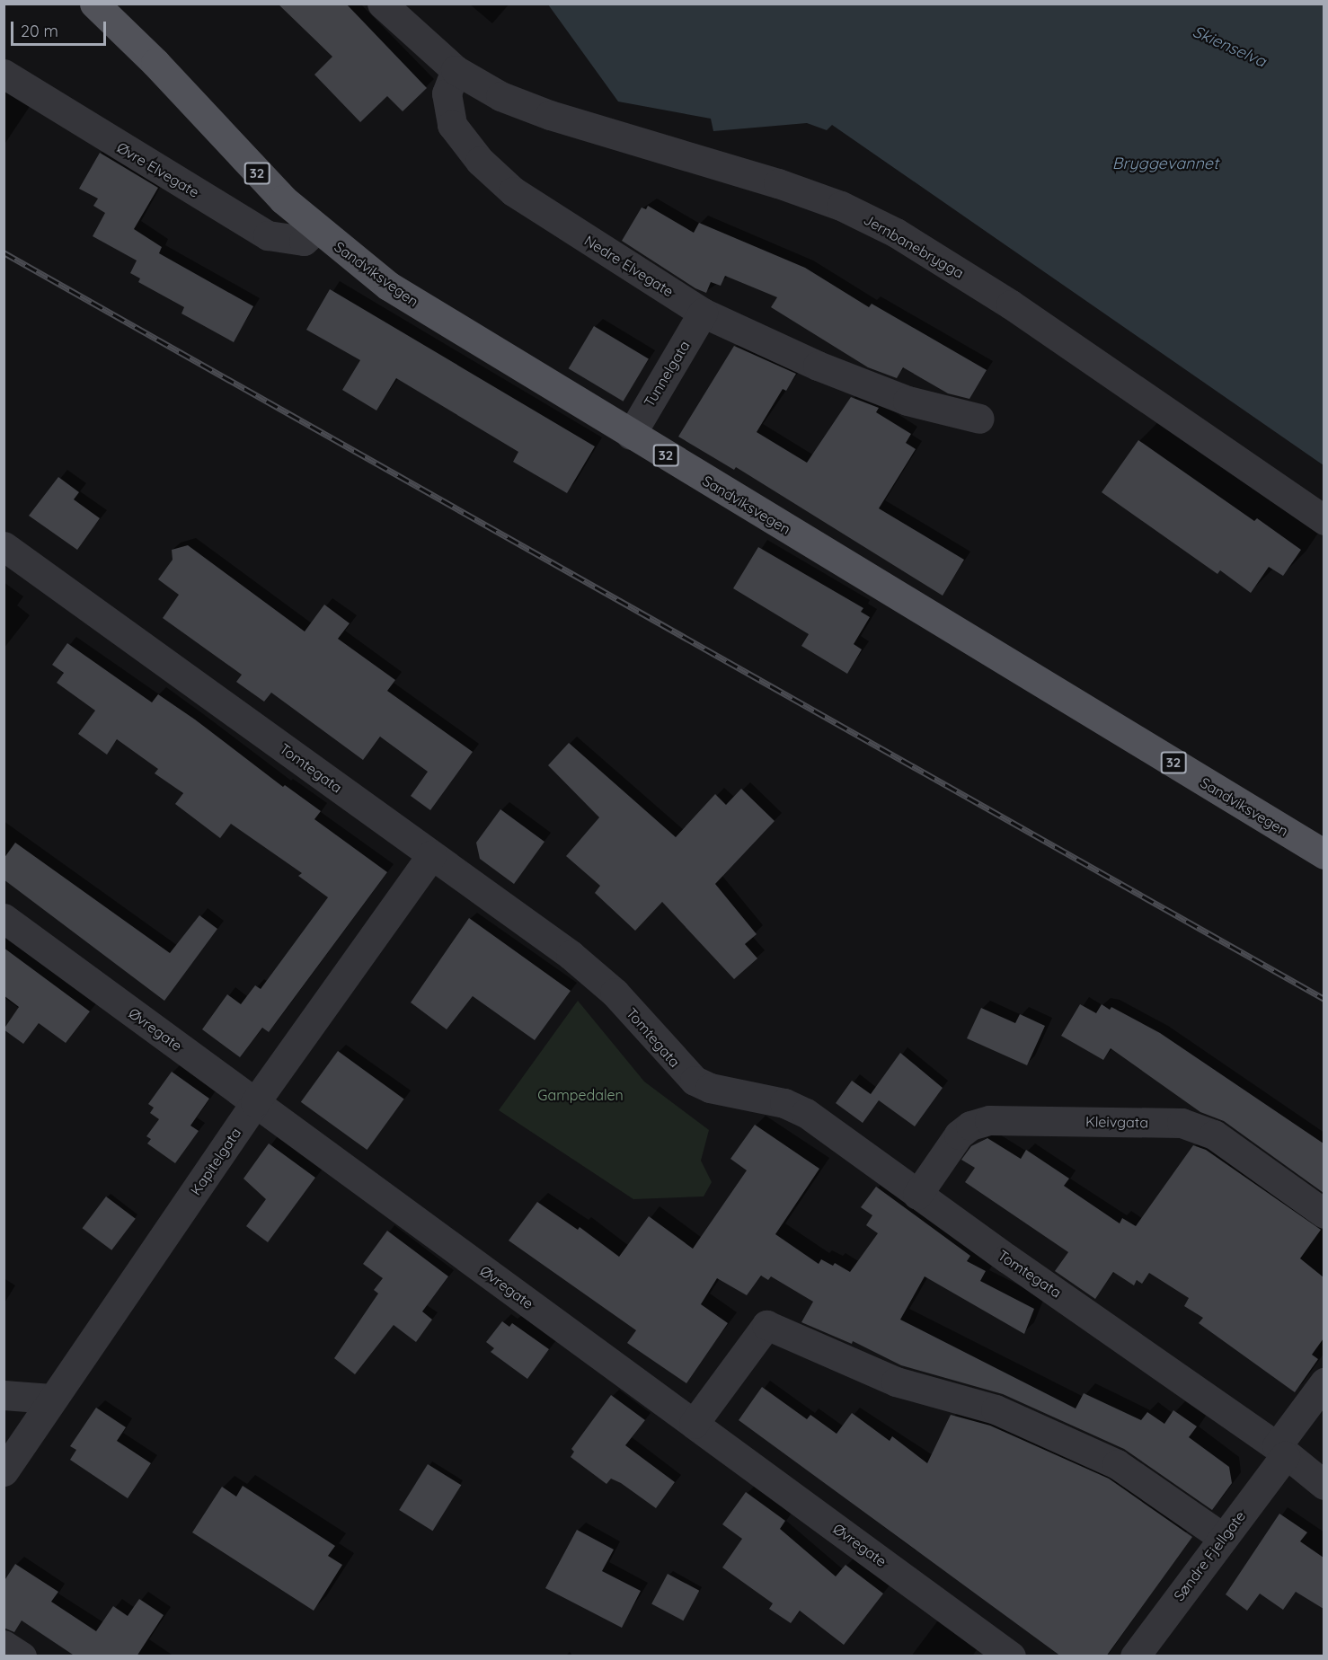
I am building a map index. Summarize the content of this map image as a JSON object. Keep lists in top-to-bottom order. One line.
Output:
{"streets":{"main road":["32","Sandviksvegen"],"street":["Øvre Elvegate","Jernbanebrygga","Nedre Elvegate","Tunnelgata","Tomtegata","Øvregate","Kleivgata","Kapitelgata","Søndre Fjellgate"]},"crossings":[["Øvre Elvegate","Sandviksvegen"],["Jernbanebrygga","Nedre Elvegate"],["Nedre Elvegate","Tunnelgata"],["Sandviksvegen","Tunnelgata"],["Tomtegata","Kleivgata"],["Tomtegata","Kapitelgata"],["Tomtegata","Søndre Fjellgate"],["Øvregate","Kapitelgata"]],"water":["Skienselva","Bryggevannet"],"parks":["Gampedalen"],"scale_bar":"20 m"}
